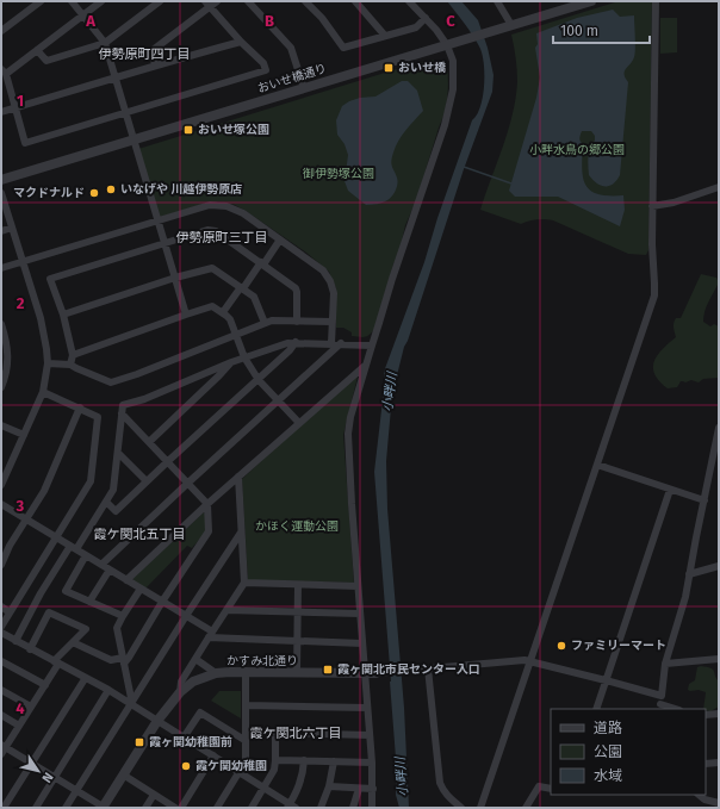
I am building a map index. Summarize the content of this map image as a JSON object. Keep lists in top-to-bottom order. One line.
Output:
{"streets":{"street":["おいせ橋通り","かすみ北通り"]},"districts":["伊勢原町四丁目","伊勢原町三丁目","霞ケ関北五丁目","霞ケ関北六丁目"],"water":["小畔川"],"parks":["小畔水鳥の郷公園","御伊勢塚公園","かほく運動公園"],"places":{"transit":["おいせ橋","おいせ塚公園","霞ヶ関北市民センター入口","霞ヶ関幼稚園前"],"other":["いなげや 川越伊勢原店","マクドナルド","ファミリーマート","霞ケ関幼稚園"]},"legend":["道路","公園","水域"],"scale_bar":"100 m","north":"bottom right","grid":{"columns":["A","B","C"],"rows":["1","2","3","4"]}}
